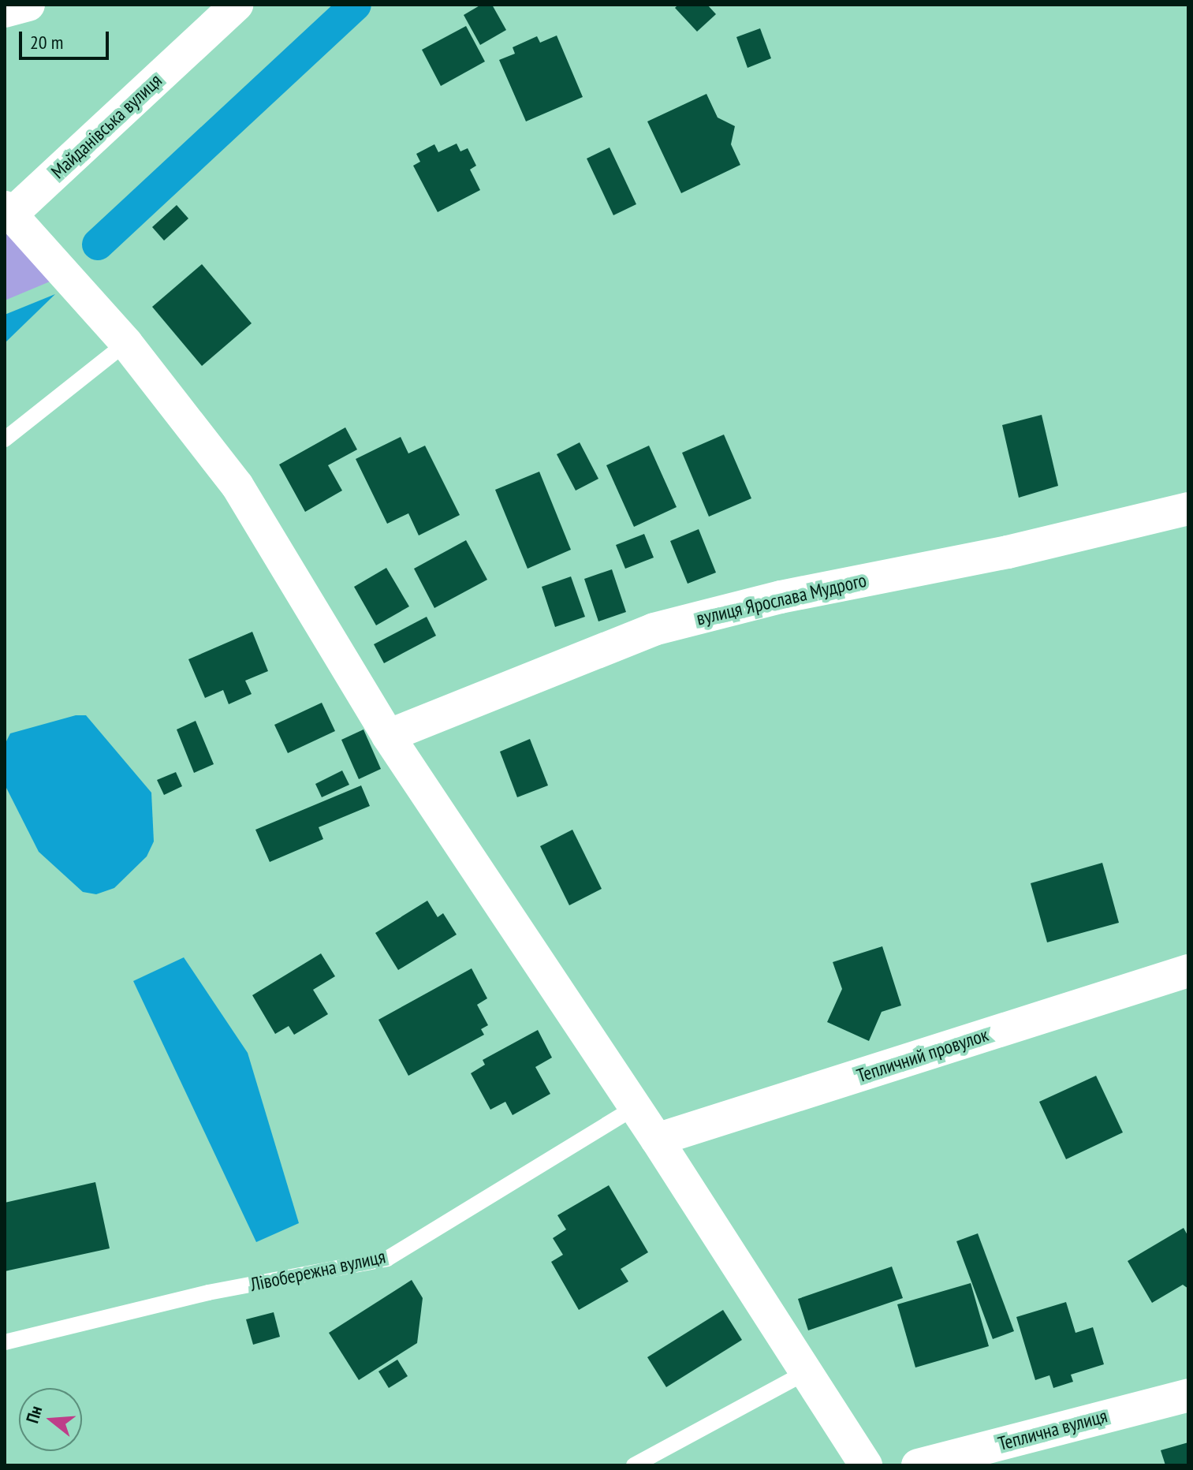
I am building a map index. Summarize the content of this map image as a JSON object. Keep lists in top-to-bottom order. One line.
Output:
{"streets":{"street":["Майданівська вулиця","вулиця Ярослава Мудрого","Тепличний провулок","Теплична вулиця"],"lane":["Лівобережна вулиця"]},"scale_bar":"20 m","north":"left"}
